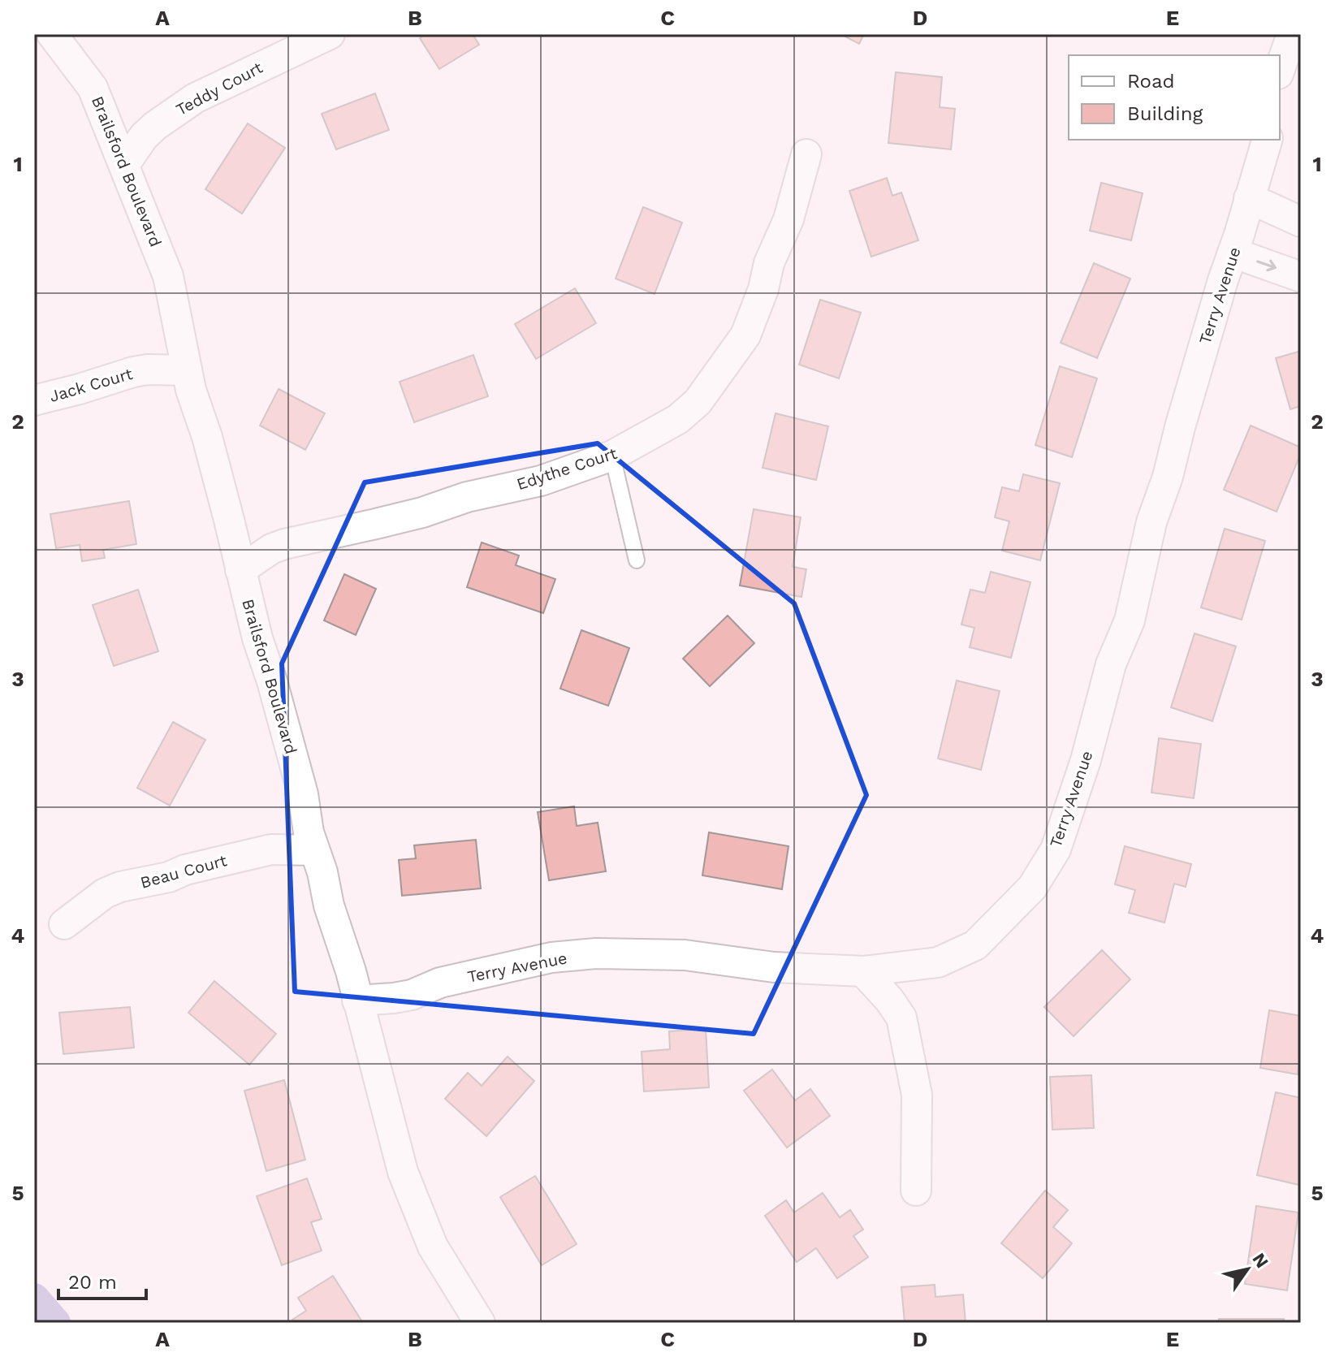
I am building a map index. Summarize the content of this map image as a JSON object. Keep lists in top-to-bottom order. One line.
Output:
{"streets":{"street":["Teddy Court","Brailsford Boulevard","Terry Avenue","Jack Court","Edythe Court","Beau Court"]},"crossings":[["Teddy Court","Brailsford Boulevard"],["Brailsford Boulevard","Terry Avenue"],["Brailsford Boulevard","Jack Court"],["Brailsford Boulevard","Edythe Court"],["Brailsford Boulevard","Beau Court"]],"legend":["Road","Building"],"scale_bar":"20 m","north":"top right","grid":{"columns":["A","B","C","D","E"],"rows":["1","2","3","4","5"]}}
